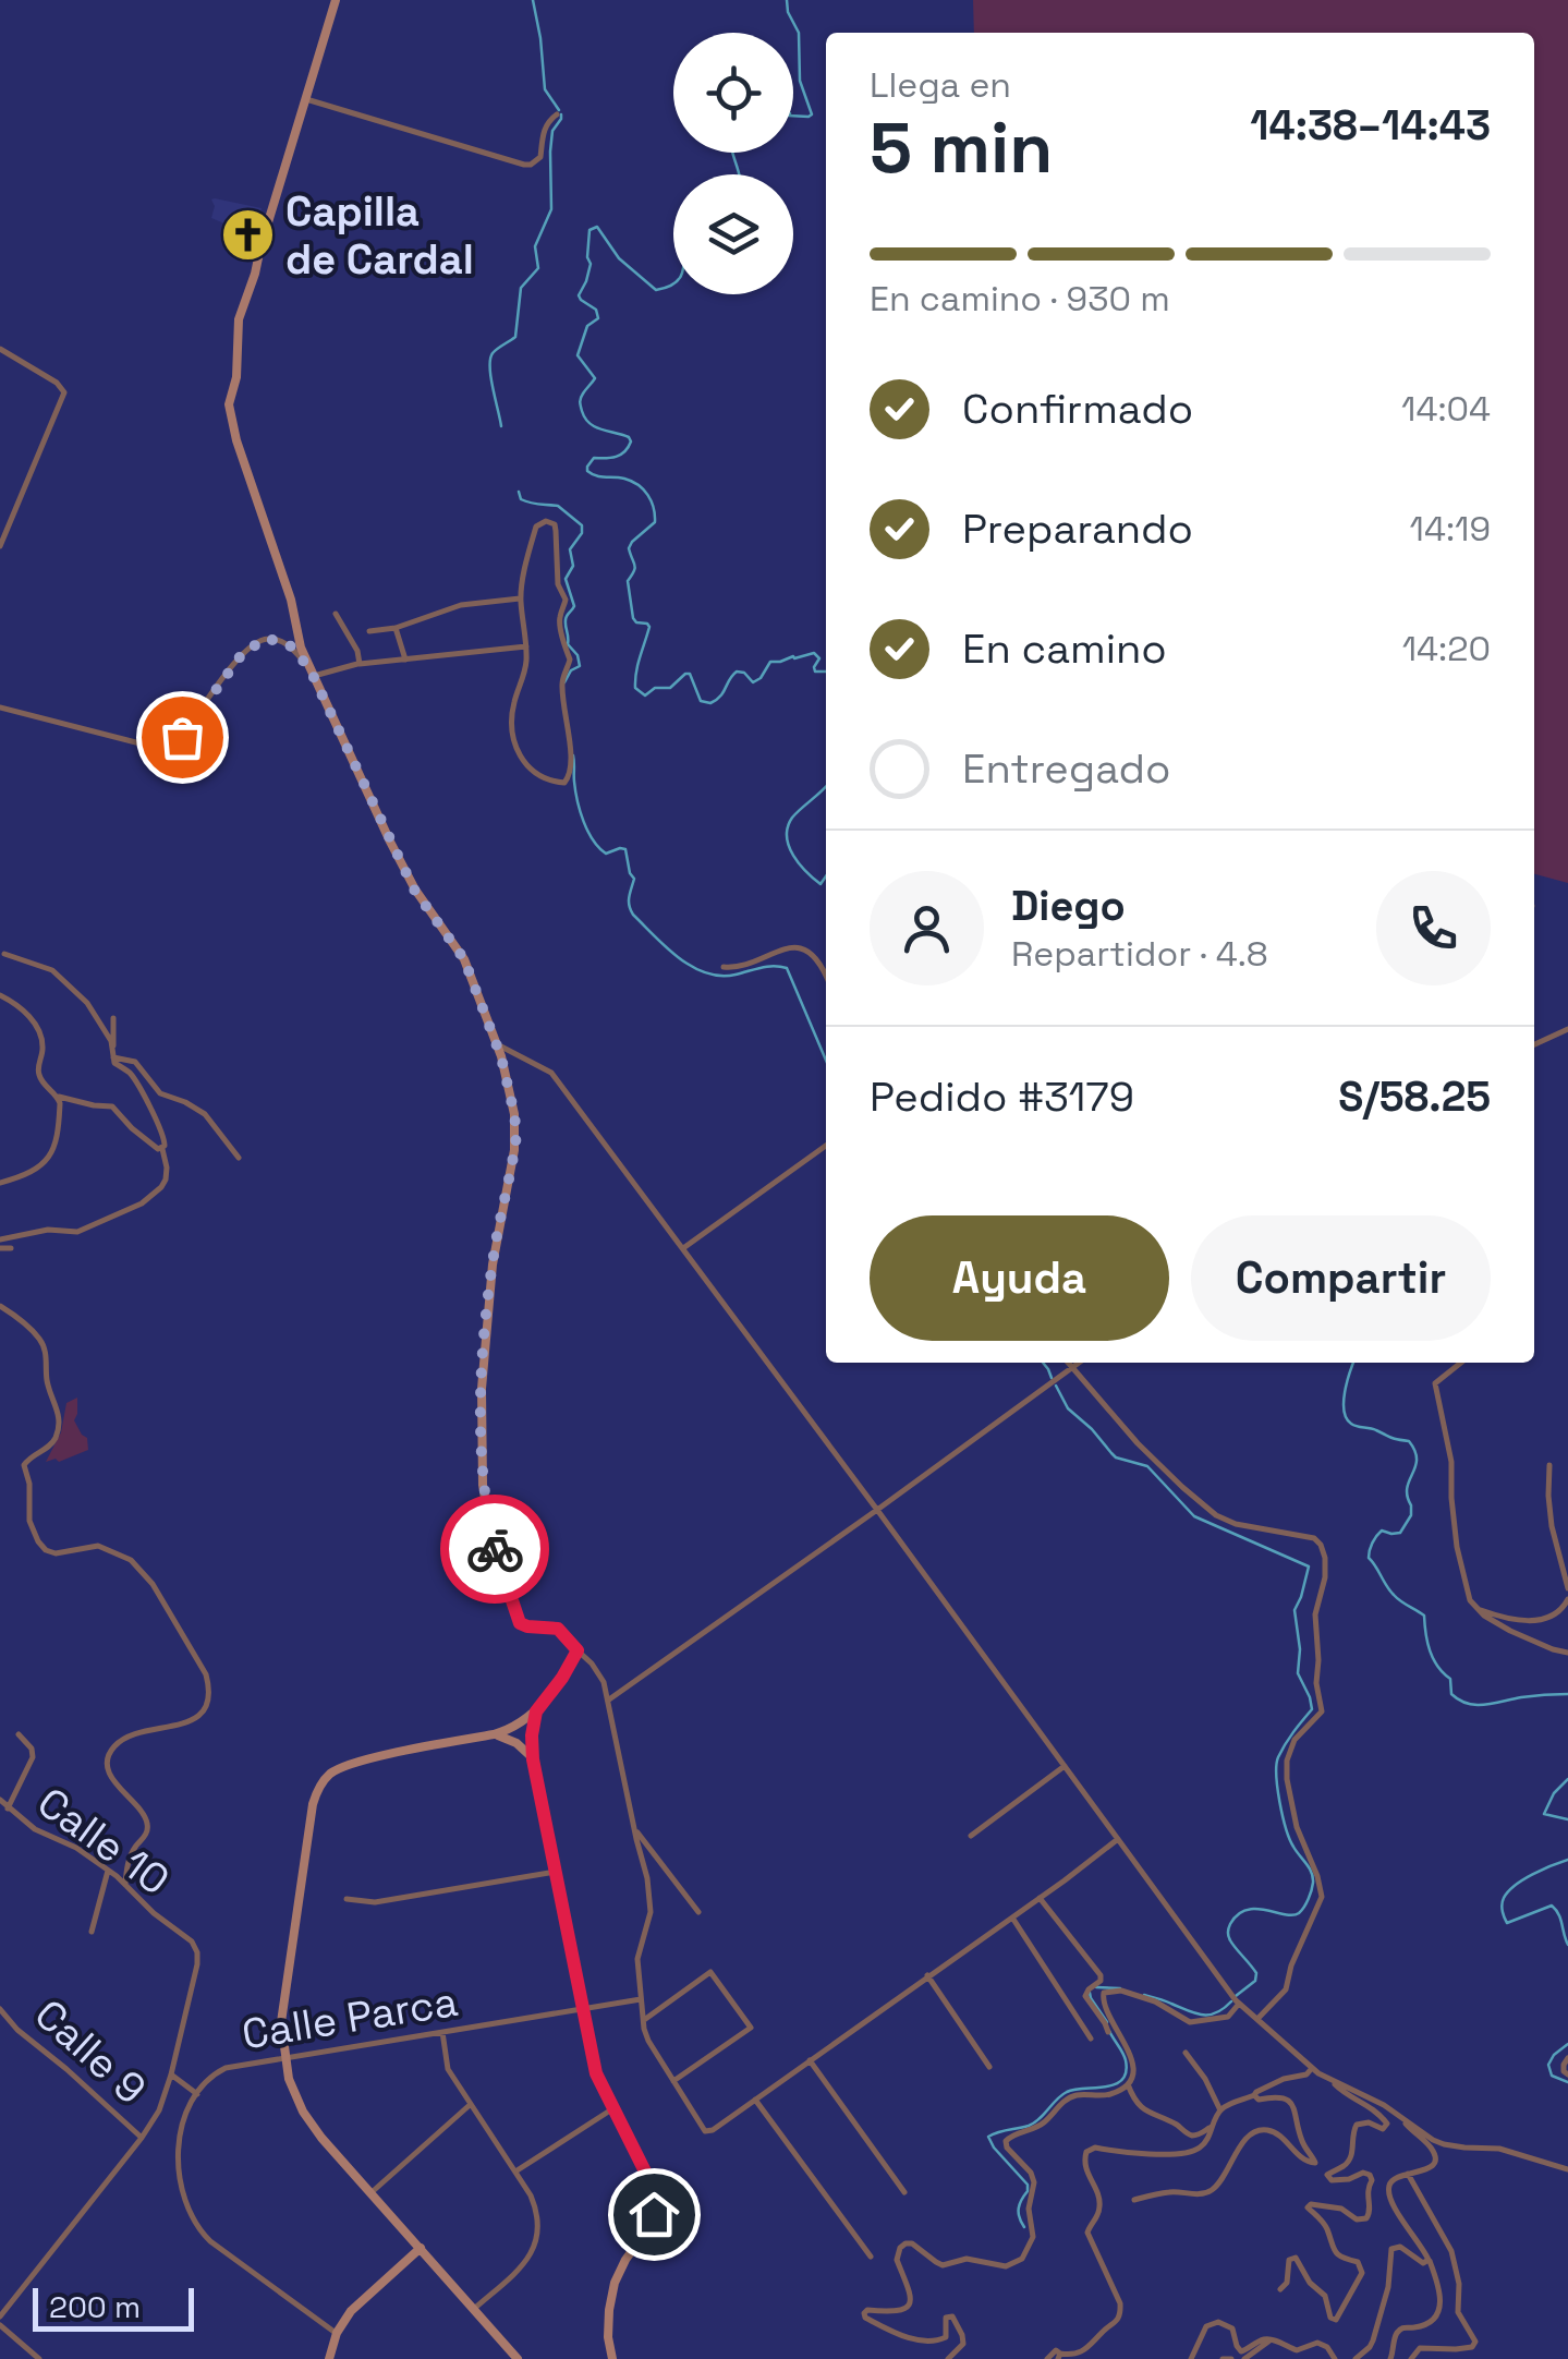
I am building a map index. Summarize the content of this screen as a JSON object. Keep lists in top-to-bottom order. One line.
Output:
{"streets":{"street":["Calle 10","Calle Parca","Calle 9"]},"crossings":[["Calle 10","Calle 9"]],"places":{"church":["Capilla de Cardal"]},"scale_bar":"200 m","page":{"heading":["5 min","Llega en","14:38–14:43"],"panel":["Diego","Repartidor · 4.8","Pedido #3179","S/58.25"],"bar":"En camino · 930 m","list":[["Confirmado","14:04"],["Preparando","14:19"],["En camino","14:20"],"Entregado"],"buttons":["Ayuda","Compartir"],"scale":"200 m"}}
